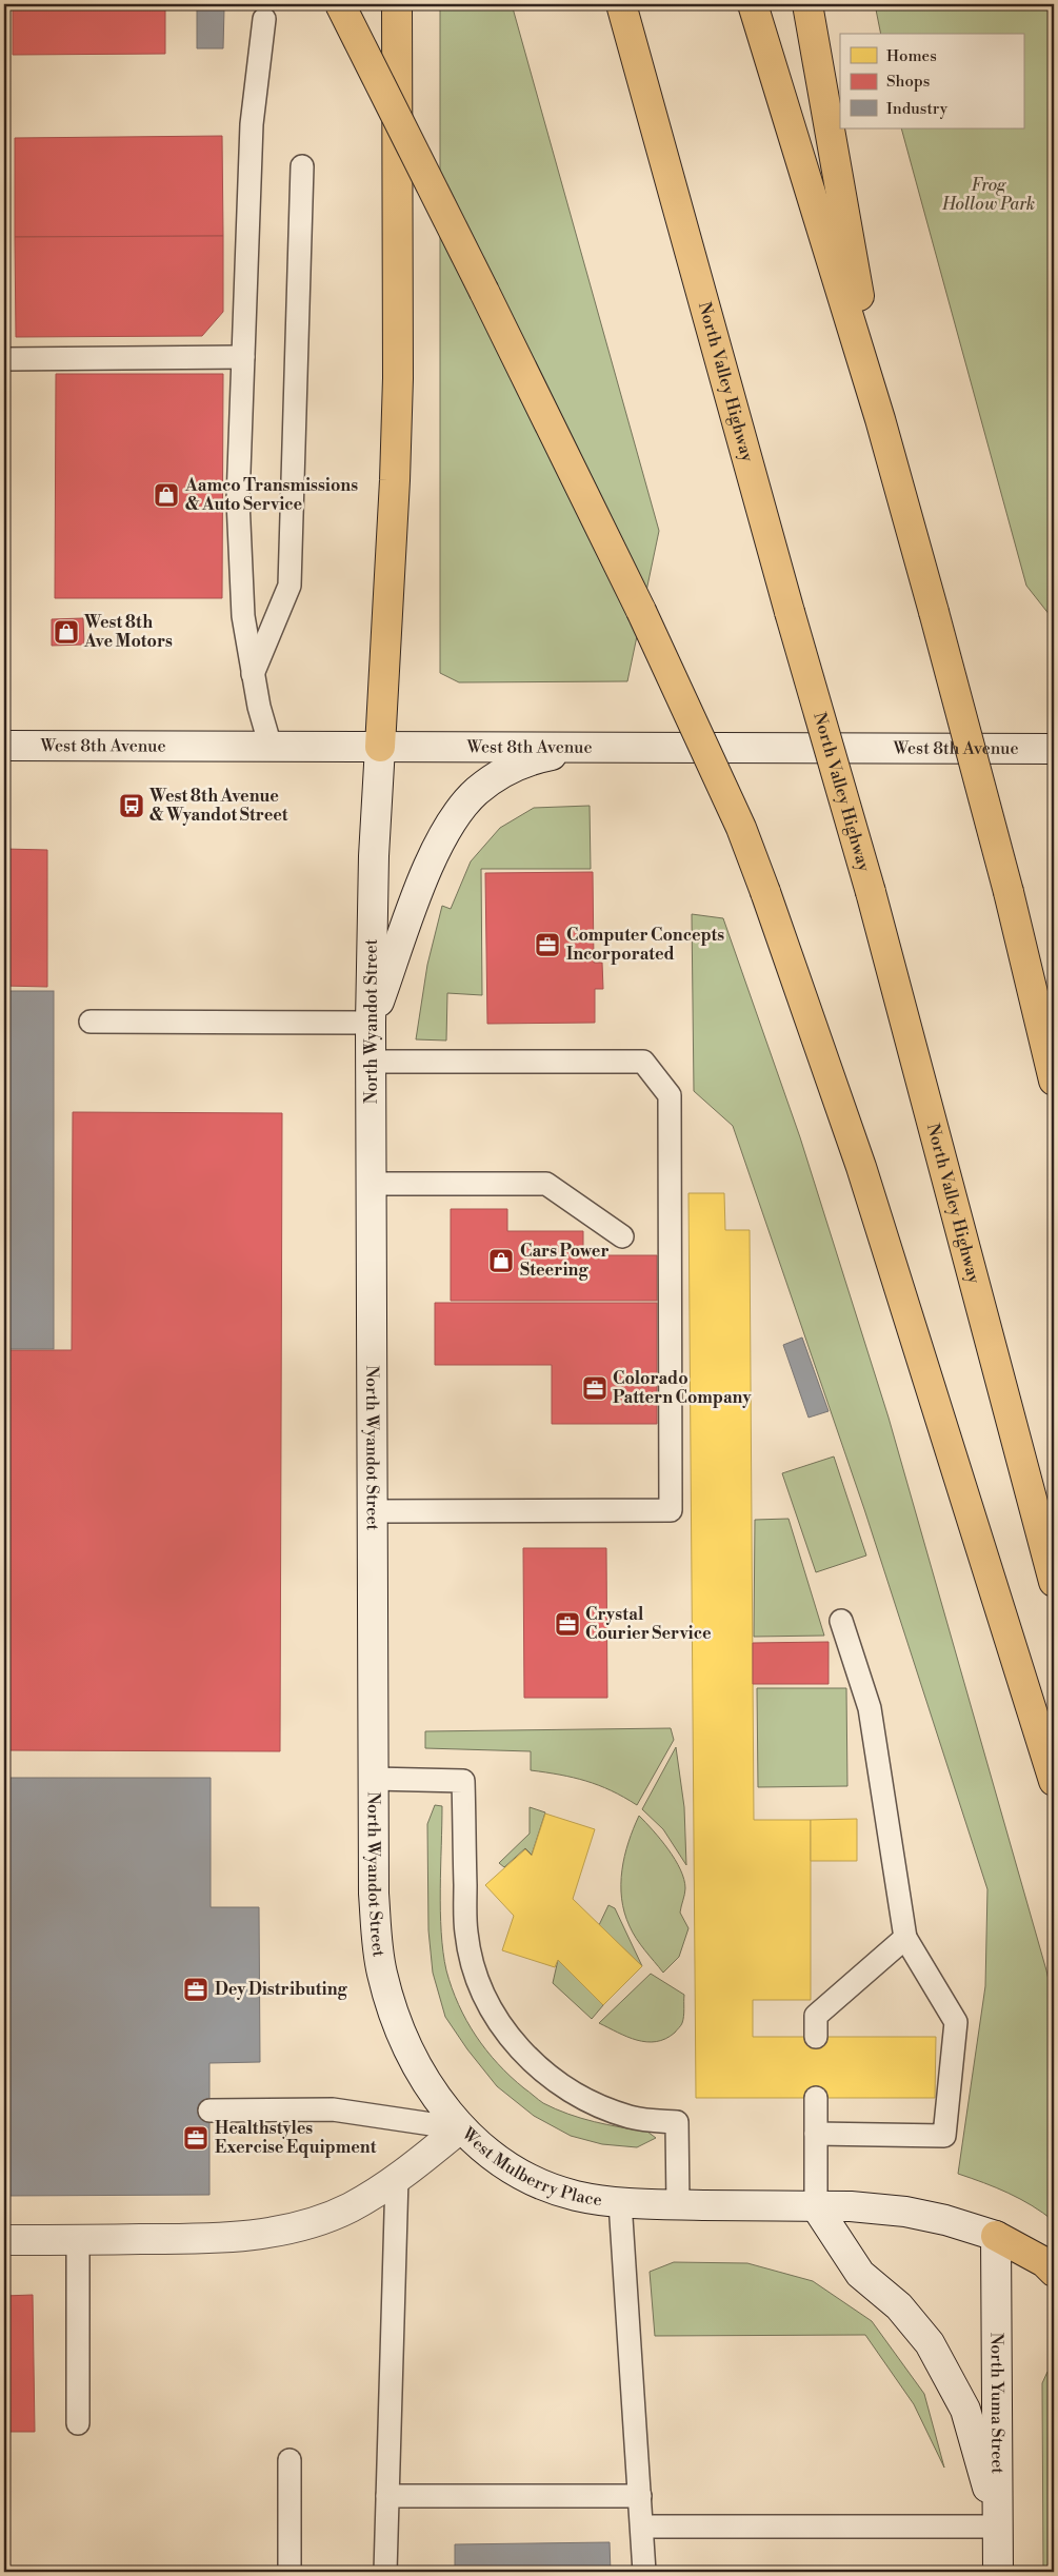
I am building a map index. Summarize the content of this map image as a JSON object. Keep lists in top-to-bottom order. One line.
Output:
{"streets":{"highway":["North Valley Highway"],"main road":["West 8th Avenue","North Wyandot Street","West Mulberry Place","North Yuma Street"]},"crossings":[["West 8th Avenue","North Wyandot Street"],["North Wyandot Street","West Mulberry Place"],["West Mulberry Place","North Yuma Street"]],"parks":["Frog Hollow Park"],"places":{"shop":["Aamco Transmissions & Auto Service","West 8th Ave Motors","Cars Power Steering"],"bus stop":["West 8th Avenue & Wyandot Street"],"office":["Computer Concepts Incorporated","Colorado Pattern Company","Crystal Courier Service","Dey Distributing","Healthstyles Exercise Equipment"]},"legend":["Homes","Shops","Industry"]}
